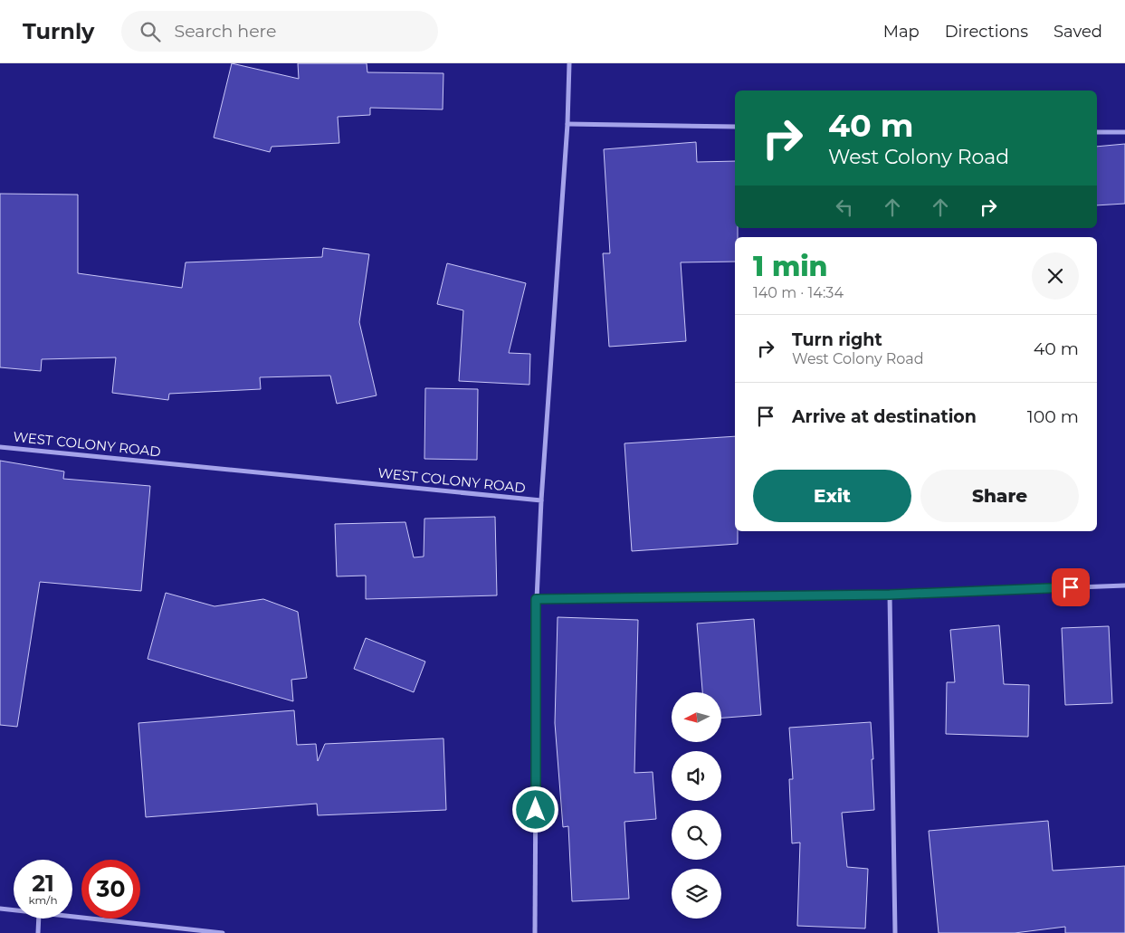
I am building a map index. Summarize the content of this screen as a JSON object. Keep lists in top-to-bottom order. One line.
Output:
{"streets":{"street":["WEST COLONY ROAD"]},"north":"left","page":{"header":"Turnly","search":"Search here","nav":["Map","Directions","Saved"],"turn":["40 m","West Colony Road"],"heading":["1 min","140 m · 14:34"],"list":[{"name":"Turn right","note":"West Colony Road","value":"40 m"},{"name":"Arrive at destination","value":"100 m"}],"buttons":["Exit","Share"],"speed":"21 km/h","limit":"30"}}
